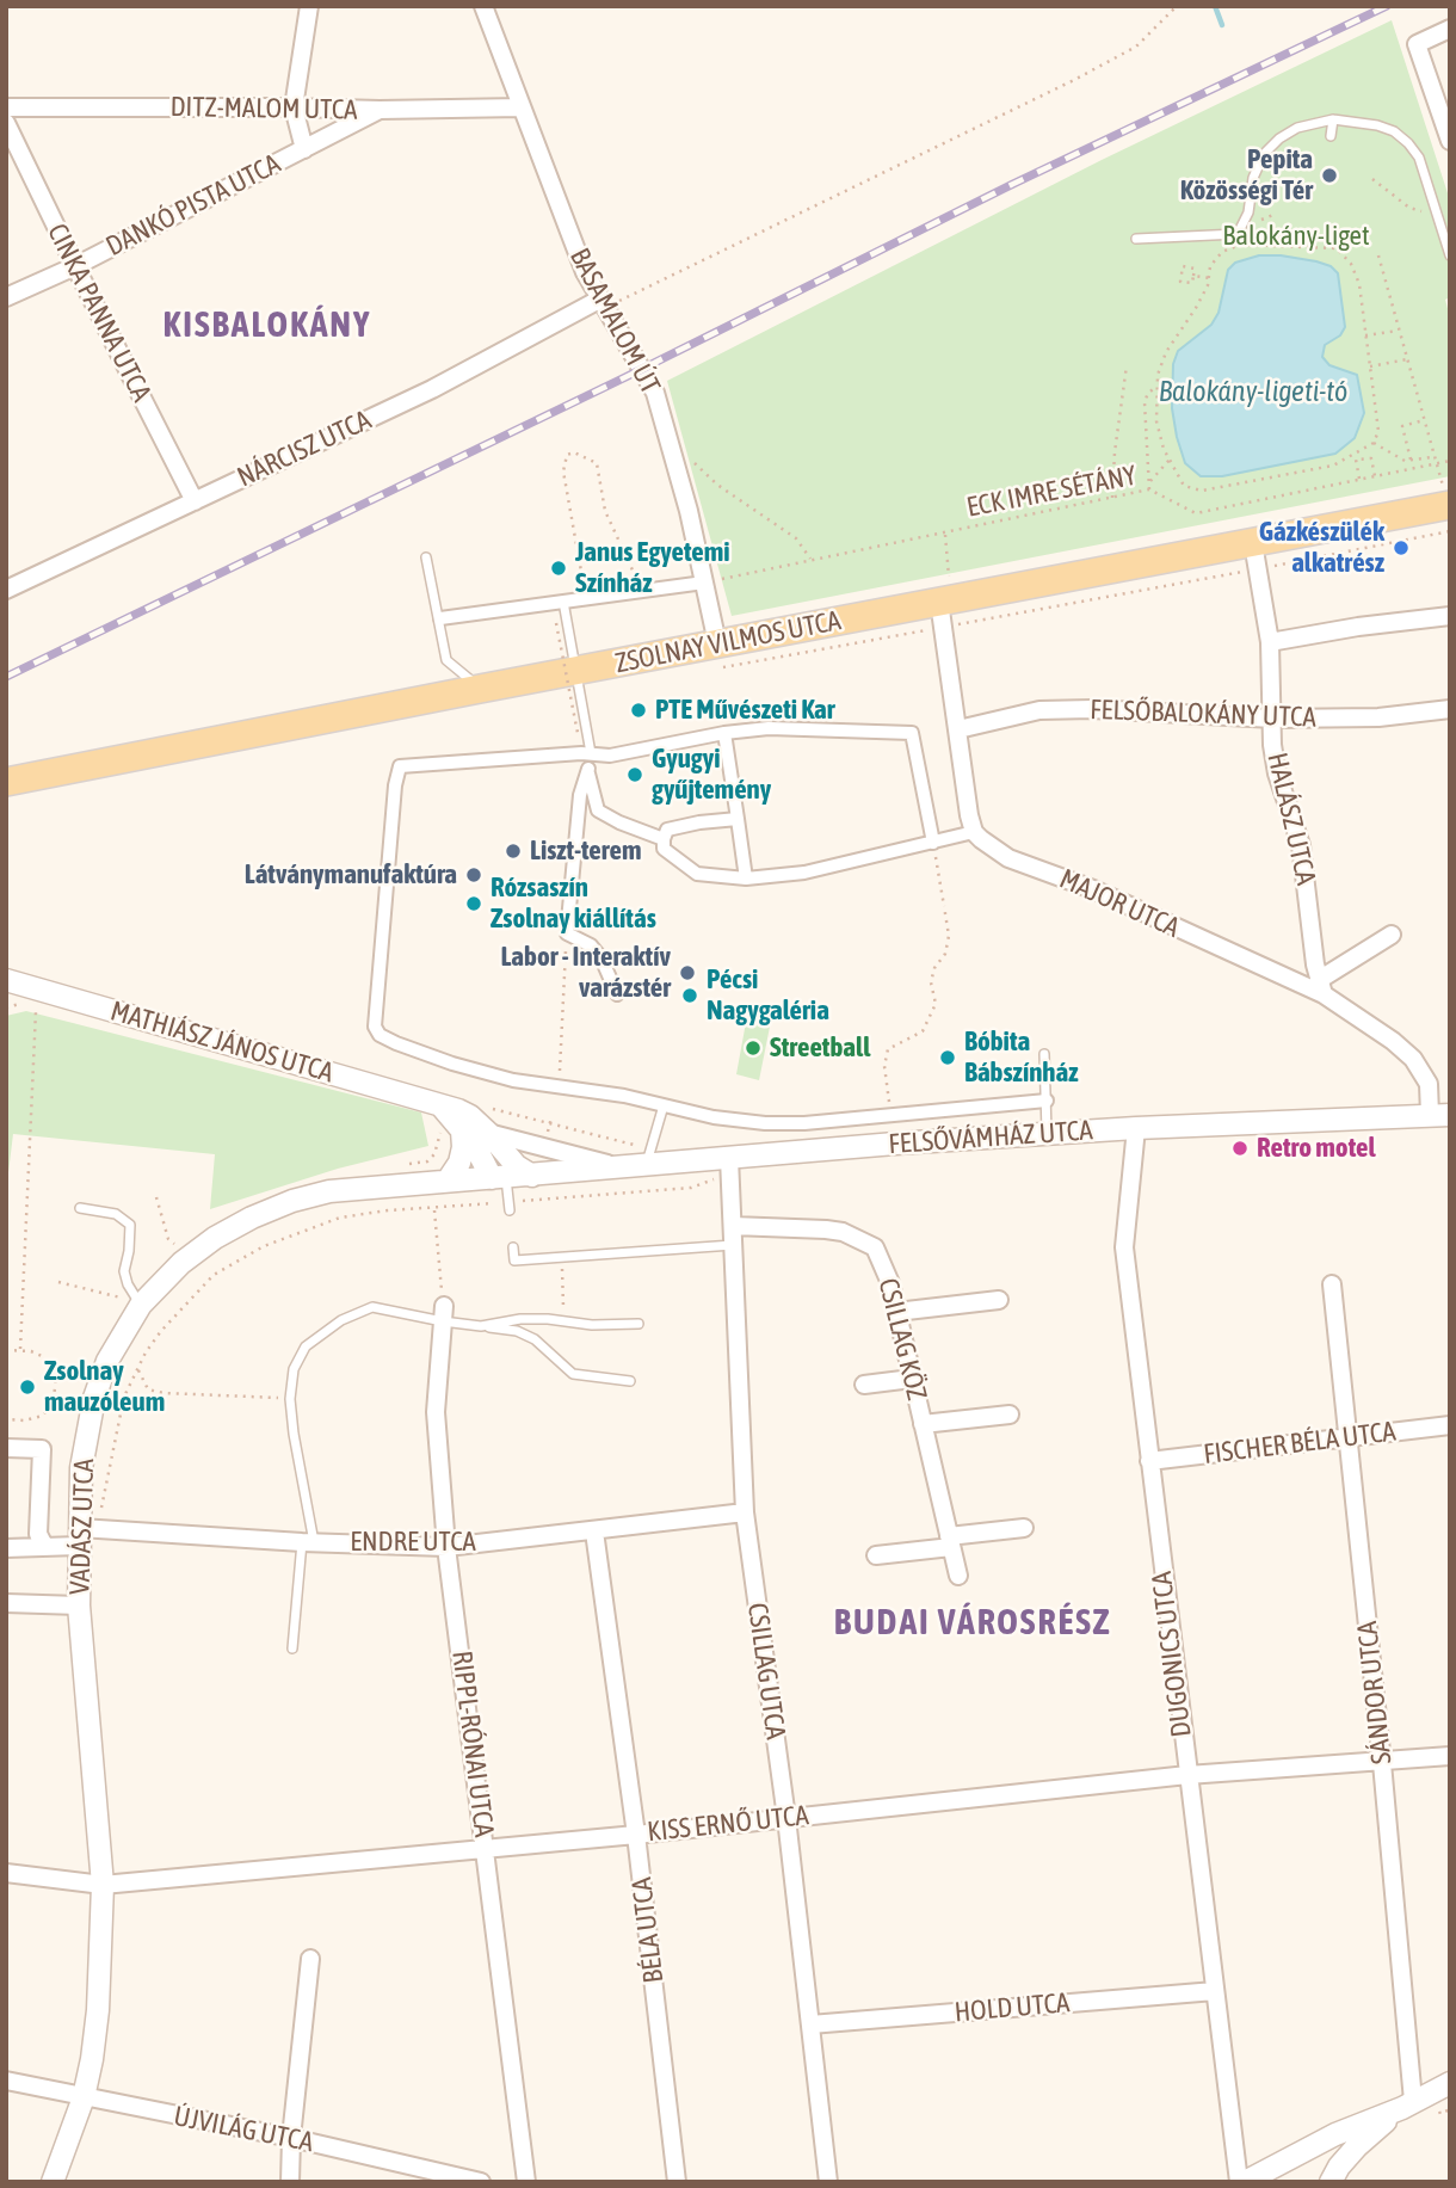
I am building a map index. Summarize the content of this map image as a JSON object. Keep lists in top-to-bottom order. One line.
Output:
{"streets":{"main road":["ZSOLNAY VILMOS UTCA"],"street":["DITZ-MALOM UTCA","DANKÓ PISTA UTCA","CINKA PANNA UTCA","BASAMALOM ÚT","NÁRCISZ UTCA","FELSŐBALOKÁNY UTCA","HALÁSZ UTCA","MAJOR UTCA","MATHIÁSZ JÁNOS UTCA","FELSŐVÁMHÁZ UTCA","CSILLAG KÖZ","FISCHER BÉLA UTCA","VADÁSZ UTCA","ENDRE UTCA","DUGONICS UTCA","CSILLAG UTCA","SÁNDOR UTCA","RIPPL-RÓNAI UTCA","KISS ERNŐ UTCA","BÉLA UTCA","HOLD UTCA","ÚJVILÁG UTCA"],"path":["ECK IMRE SÉTÁNY"]},"crossings":[["DITZ-MALOM UTCA","DANKÓ PISTA UTCA"],["DITZ-MALOM UTCA","BASAMALOM ÚT"],["DANKÓ PISTA UTCA","CINKA PANNA UTCA"],["CINKA PANNA UTCA","NÁRCISZ UTCA"],["BASAMALOM ÚT","NÁRCISZ UTCA"],["BASAMALOM ÚT","ECK IMRE SÉTÁNY"],["BASAMALOM ÚT","ZSOLNAY VILMOS UTCA"],["ZSOLNAY VILMOS UTCA","HALÁSZ UTCA"],["FELSŐBALOKÁNY UTCA","HALÁSZ UTCA"],["HALÁSZ UTCA","MAJOR UTCA"],["MAJOR UTCA","FELSŐVÁMHÁZ UTCA"],["MATHIÁSZ JÁNOS UTCA","FELSŐVÁMHÁZ UTCA"],["MATHIÁSZ JÁNOS UTCA","VADÁSZ UTCA"],["FELSŐVÁMHÁZ UTCA","VADÁSZ UTCA"],["FELSŐVÁMHÁZ UTCA","DUGONICS UTCA"],["FELSŐVÁMHÁZ UTCA","CSILLAG UTCA"],["CSILLAG KÖZ","CSILLAG UTCA"],["FISCHER BÉLA UTCA","DUGONICS UTCA"],["FISCHER BÉLA UTCA","SÁNDOR UTCA"],["VADÁSZ UTCA","ENDRE UTCA"],["VADÁSZ UTCA","KISS ERNŐ UTCA"],["VADÁSZ UTCA","ÚJVILÁG UTCA"],["ENDRE UTCA","CSILLAG UTCA"],["ENDRE UTCA","RIPPL-RÓNAI UTCA"],["ENDRE UTCA","BÉLA UTCA"],["DUGONICS UTCA","KISS ERNŐ UTCA"],["DUGONICS UTCA","HOLD UTCA"],["CSILLAG UTCA","KISS ERNŐ UTCA"],["CSILLAG UTCA","HOLD UTCA"],["SÁNDOR UTCA","KISS ERNŐ UTCA"],["RIPPL-RÓNAI UTCA","KISS ERNŐ UTCA"],["KISS ERNŐ UTCA","BÉLA UTCA"]],"districts":["KISBALOKÁNY","BUDAI VÁROSRÉSZ"],"water":["Balokány-ligeti-tó"],"parks":["Balokány-liget"],"places":["Pepita Közösségi Tér","Gázkészülék alkatrész","Janus Egyetemi Színház","PTE Művészeti Kar","Gyugyi gyűjtemény","Liszt-terem","Látványmanufaktúra","Rózsaszín Zsolnay kiállítás","Labor - Interaktív varázstér","Pécsi Nagygaléria","Streetball","Bóbita Bábszínház","Retro motel","Zsolnay mauzóleum"]}
